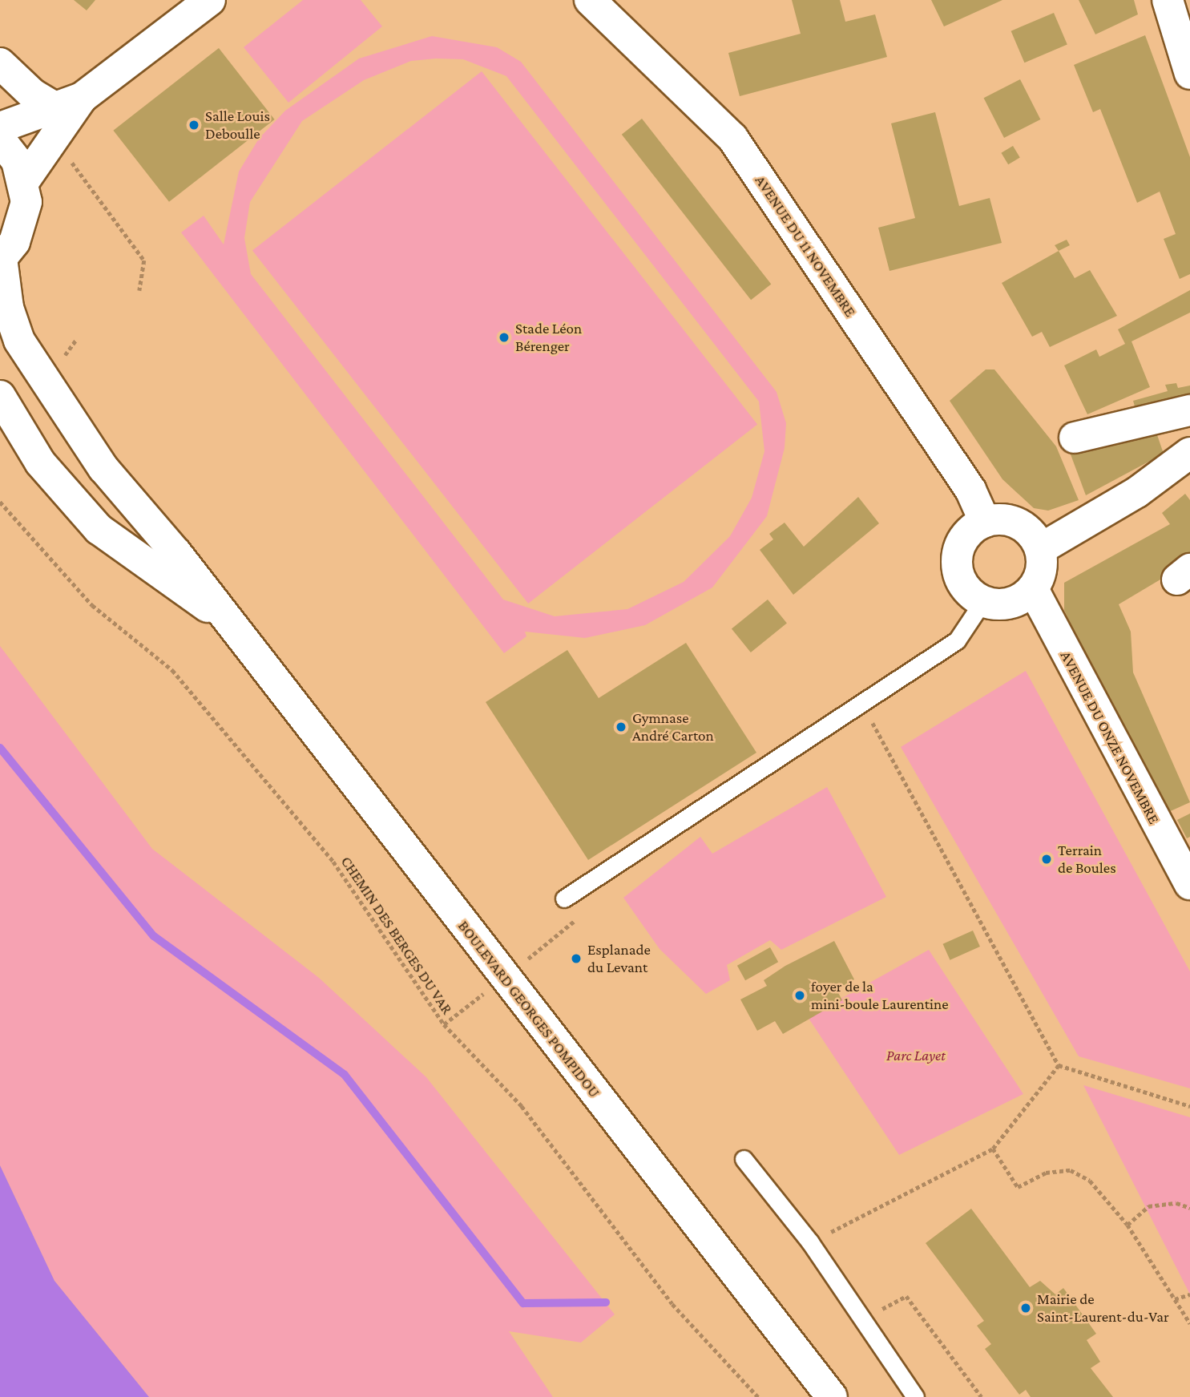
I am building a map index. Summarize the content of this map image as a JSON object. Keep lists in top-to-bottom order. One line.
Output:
{"streets":{"main road":["AVENUE DU 11 NOVEMBRE","AVENUE DU ONZE NOVEMBRE","BOULEVARD GEORGES POMPIDOU"],"path":["CHEMIN DES BERGES DU VAR"]},"crossings":[["AVENUE DU 11 NOVEMBRE","AVENUE DU ONZE NOVEMBRE"]],"parks":["Parc Layet"],"places":["Salle Louis Deboulle","Stade Léon Bérenger","Gymnase André Carton","Terrain de Boules","Esplanade du Levant","foyer de la mini-boule Laurentine","Mairie de Saint-Laurent-du-Var"]}
